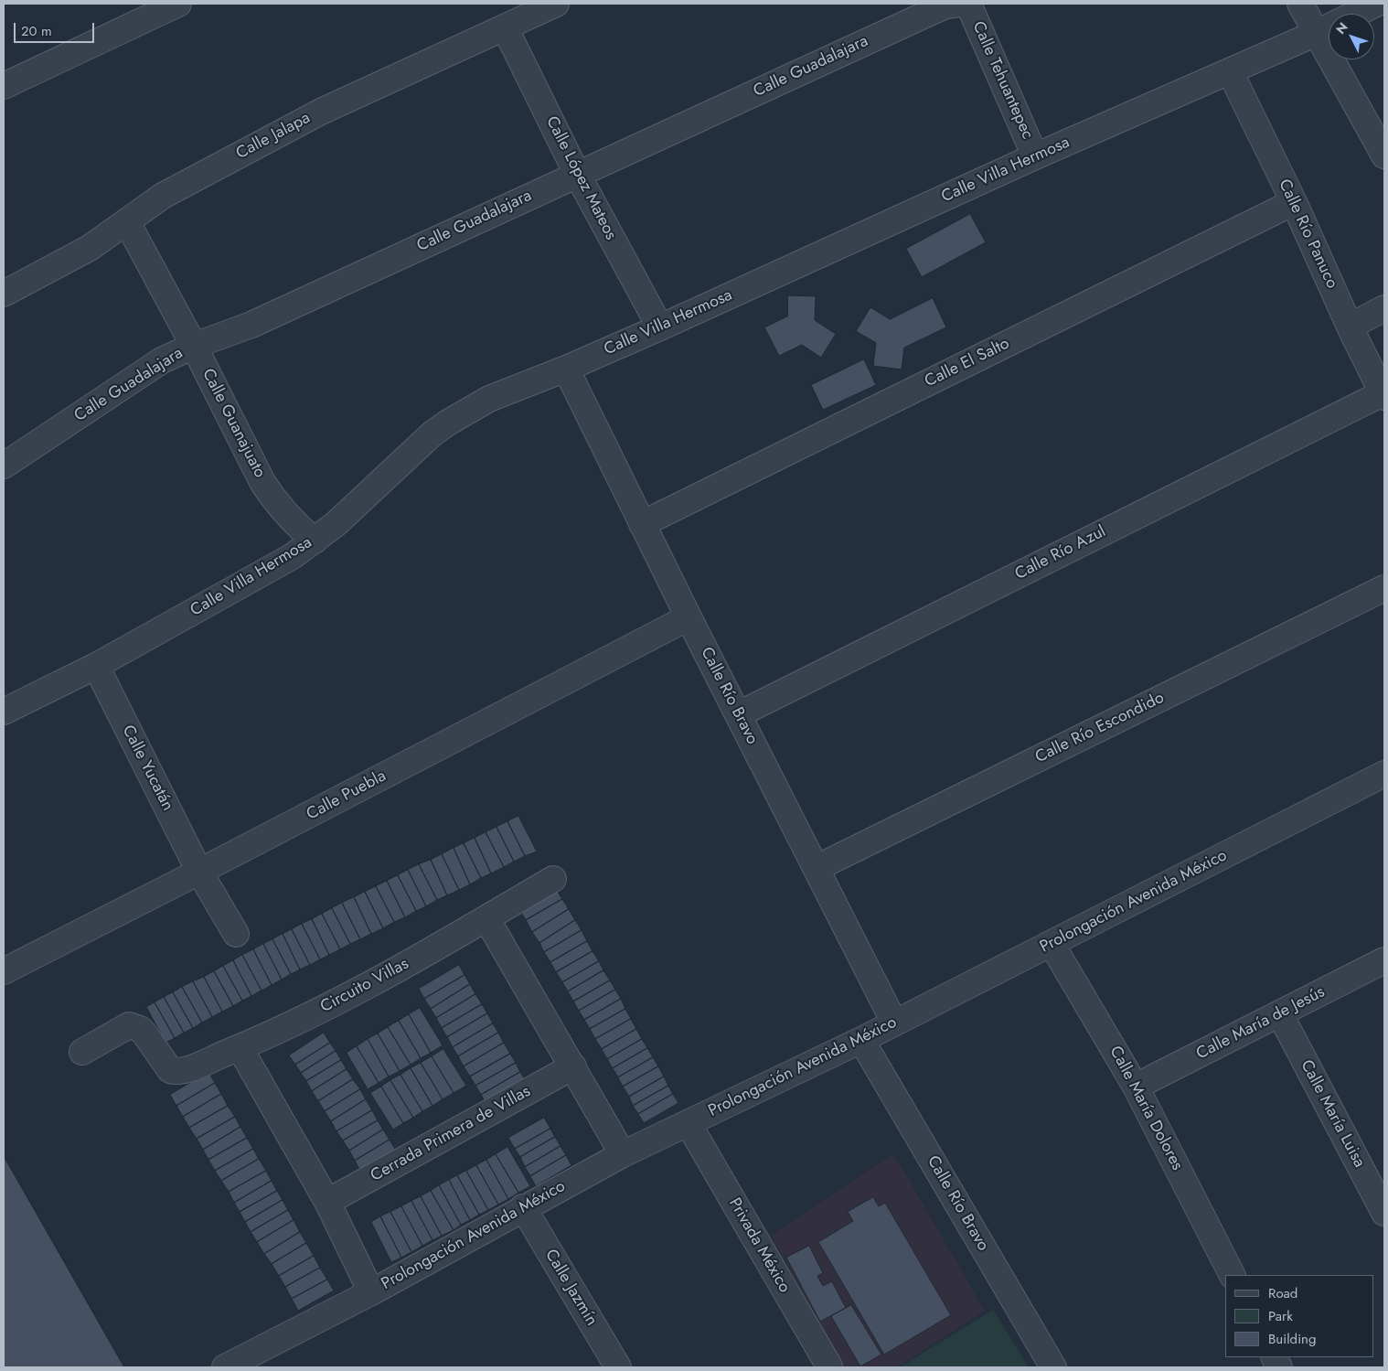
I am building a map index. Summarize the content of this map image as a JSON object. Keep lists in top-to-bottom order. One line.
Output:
{"streets":{"street":["Calle Guadalajara","Calle Tehuantepec","Calle Jalapa","Calle Villa Hermosa","Calle López Mateos","Calle Río Panuco","Calle El Salto","Calle Guanajuato","Calle Río Azul","Calle Río Bravo","Calle Río Escondido","Calle Yucatán","Calle Puebla","Prolongación Avenida México","Circuito Villas","Calle María de Jesús","Calle María Dolores","Calle María Luisa","Cerrada Primera de Villas","Privada México","Calle Jazmín"]},"crossings":[["Calle Guadalajara","Calle López Mateos"],["Calle Guadalajara","Calle Guanajuato"],["Calle Tehuantepec","Calle Villa Hermosa"],["Calle Jalapa","Calle López Mateos"],["Calle Jalapa","Calle Guanajuato"],["Calle Villa Hermosa","Calle López Mateos"],["Calle Villa Hermosa","Calle Río Panuco"],["Calle Villa Hermosa","Calle Guanajuato"],["Calle Villa Hermosa","Calle Río Bravo"],["Calle Villa Hermosa","Calle Yucatán"],["Calle Río Panuco","Calle El Salto"],["Calle Río Panuco","Calle Río Azul"],["Calle El Salto","Calle Río Bravo"],["Calle Río Azul","Calle Río Bravo"],["Calle Río Bravo","Calle Río Escondido"],["Calle Río Bravo","Calle Puebla"],["Calle Río Bravo","Prolongación Avenida México"],["Calle Yucatán","Calle Puebla"],["Prolongación Avenida México","Calle María Dolores"],["Prolongación Avenida México","Privada México"],["Prolongación Avenida México","Calle Jazmín"],["Calle María de Jesús","Calle María Dolores"],["Calle María de Jesús","Calle María Luisa"]],"legend":["Road","Park","Building"],"scale_bar":"20 m","north":"top left"}
